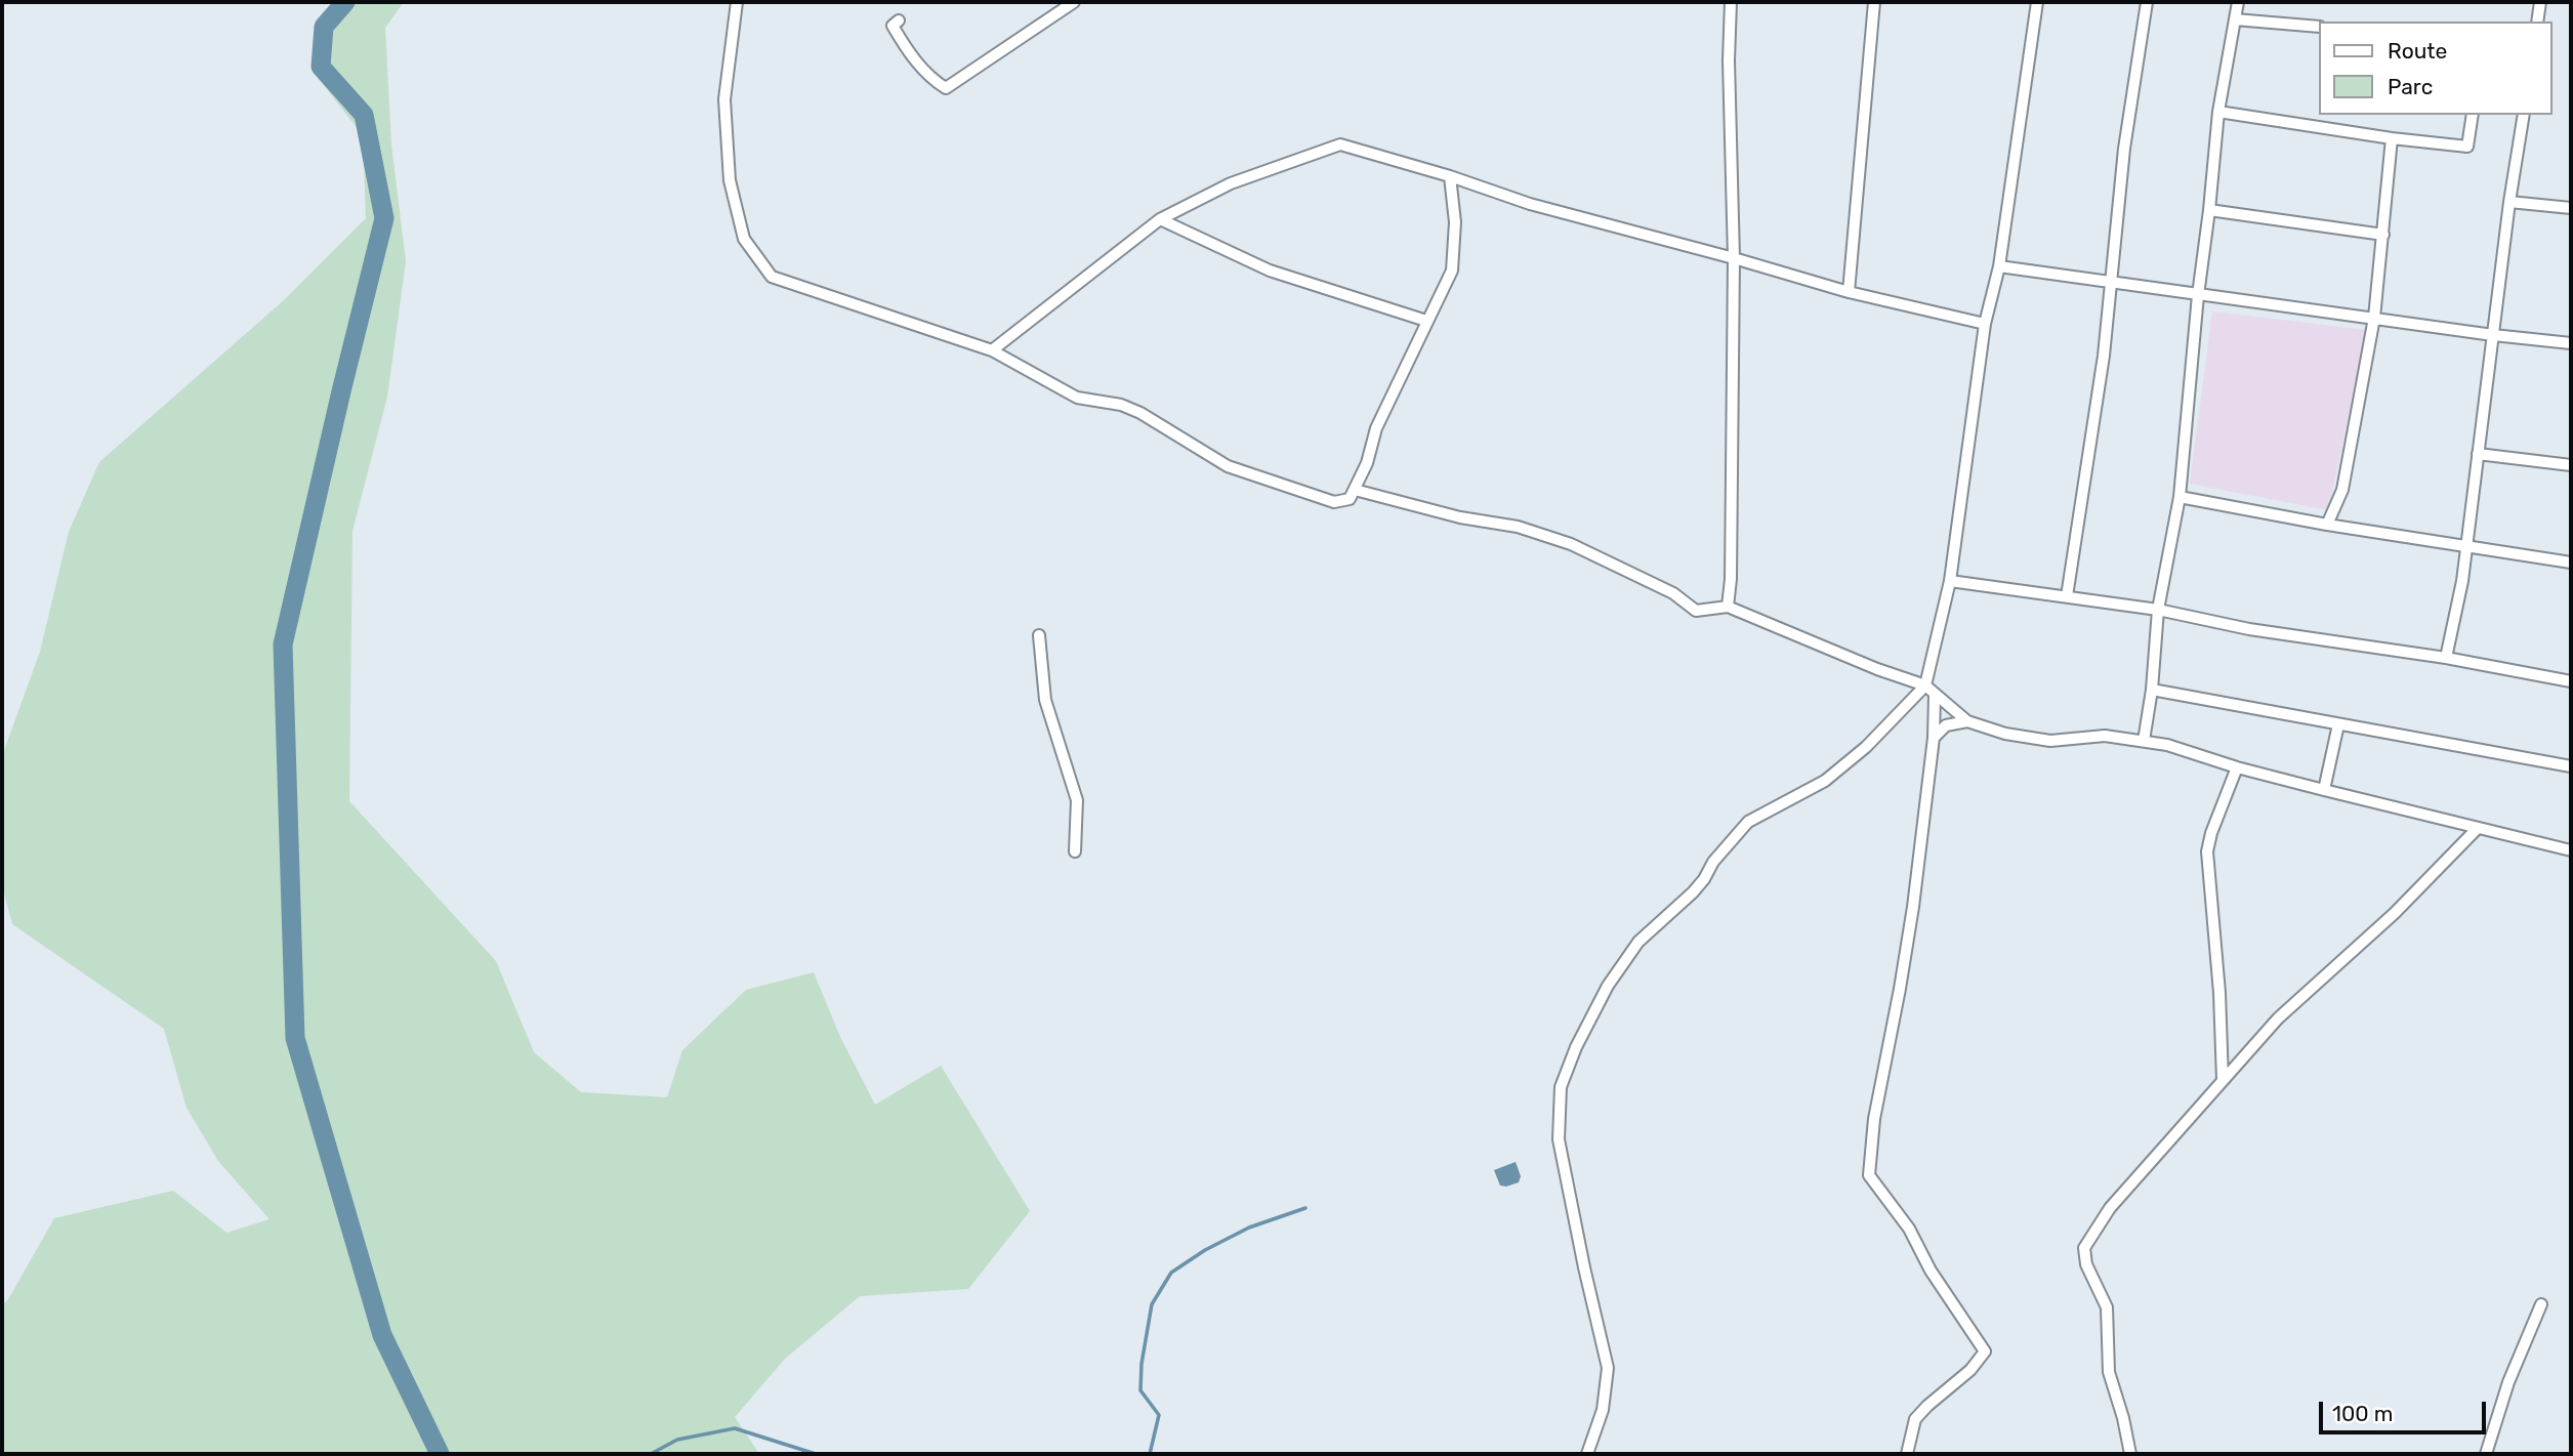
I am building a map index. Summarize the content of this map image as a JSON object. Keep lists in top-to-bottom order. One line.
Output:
{"legend":["Route","Parc"],"scale_bar":"100 m"}
